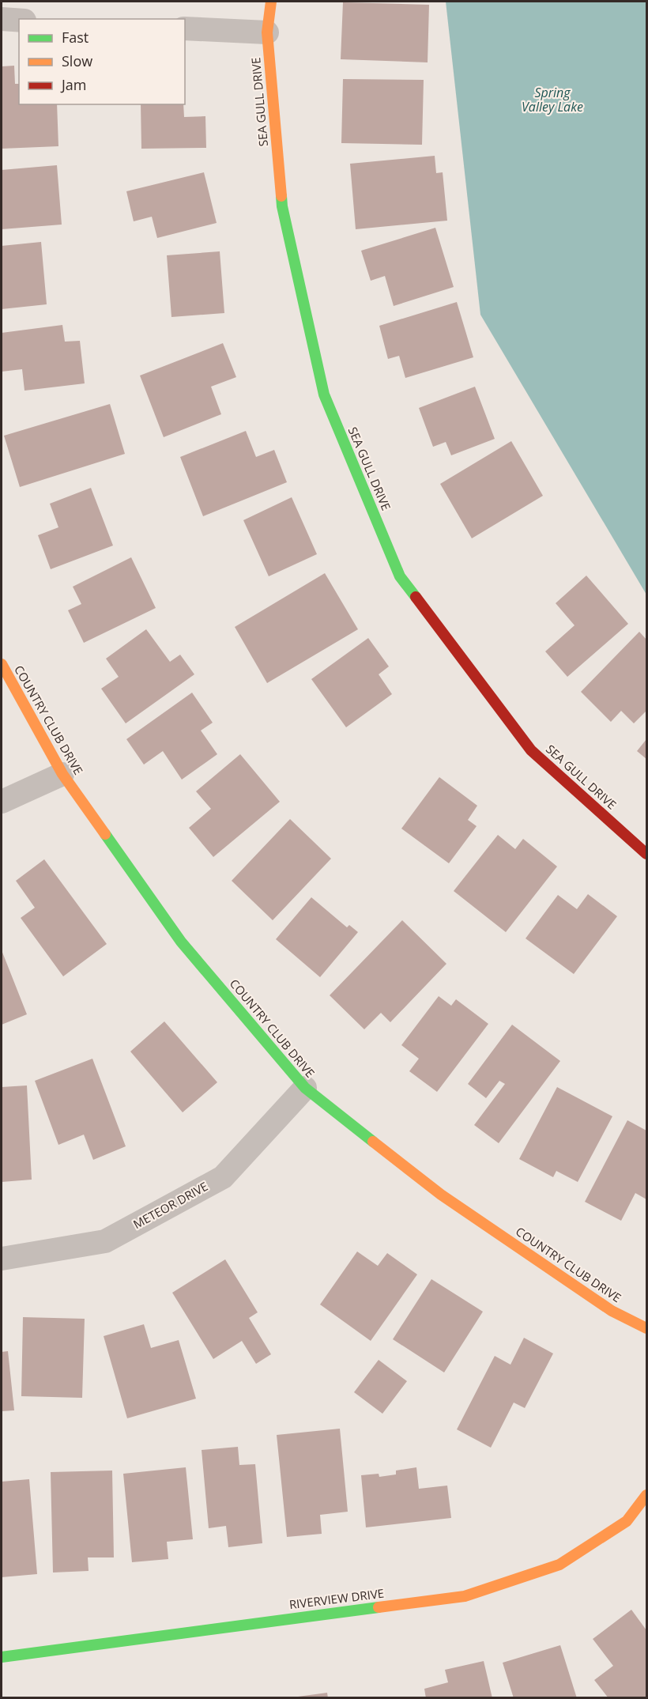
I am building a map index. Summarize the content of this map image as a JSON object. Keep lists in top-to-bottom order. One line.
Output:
{"streets":{"street":["SEA GULL DRIVE","COUNTRY CLUB DRIVE","METEOR DRIVE","RIVERVIEW DRIVE"]},"crossings":[["COUNTRY CLUB DRIVE","METEOR DRIVE"]],"water":["Spring Valley Lake"],"legend":["Fast","Slow","Jam"]}
